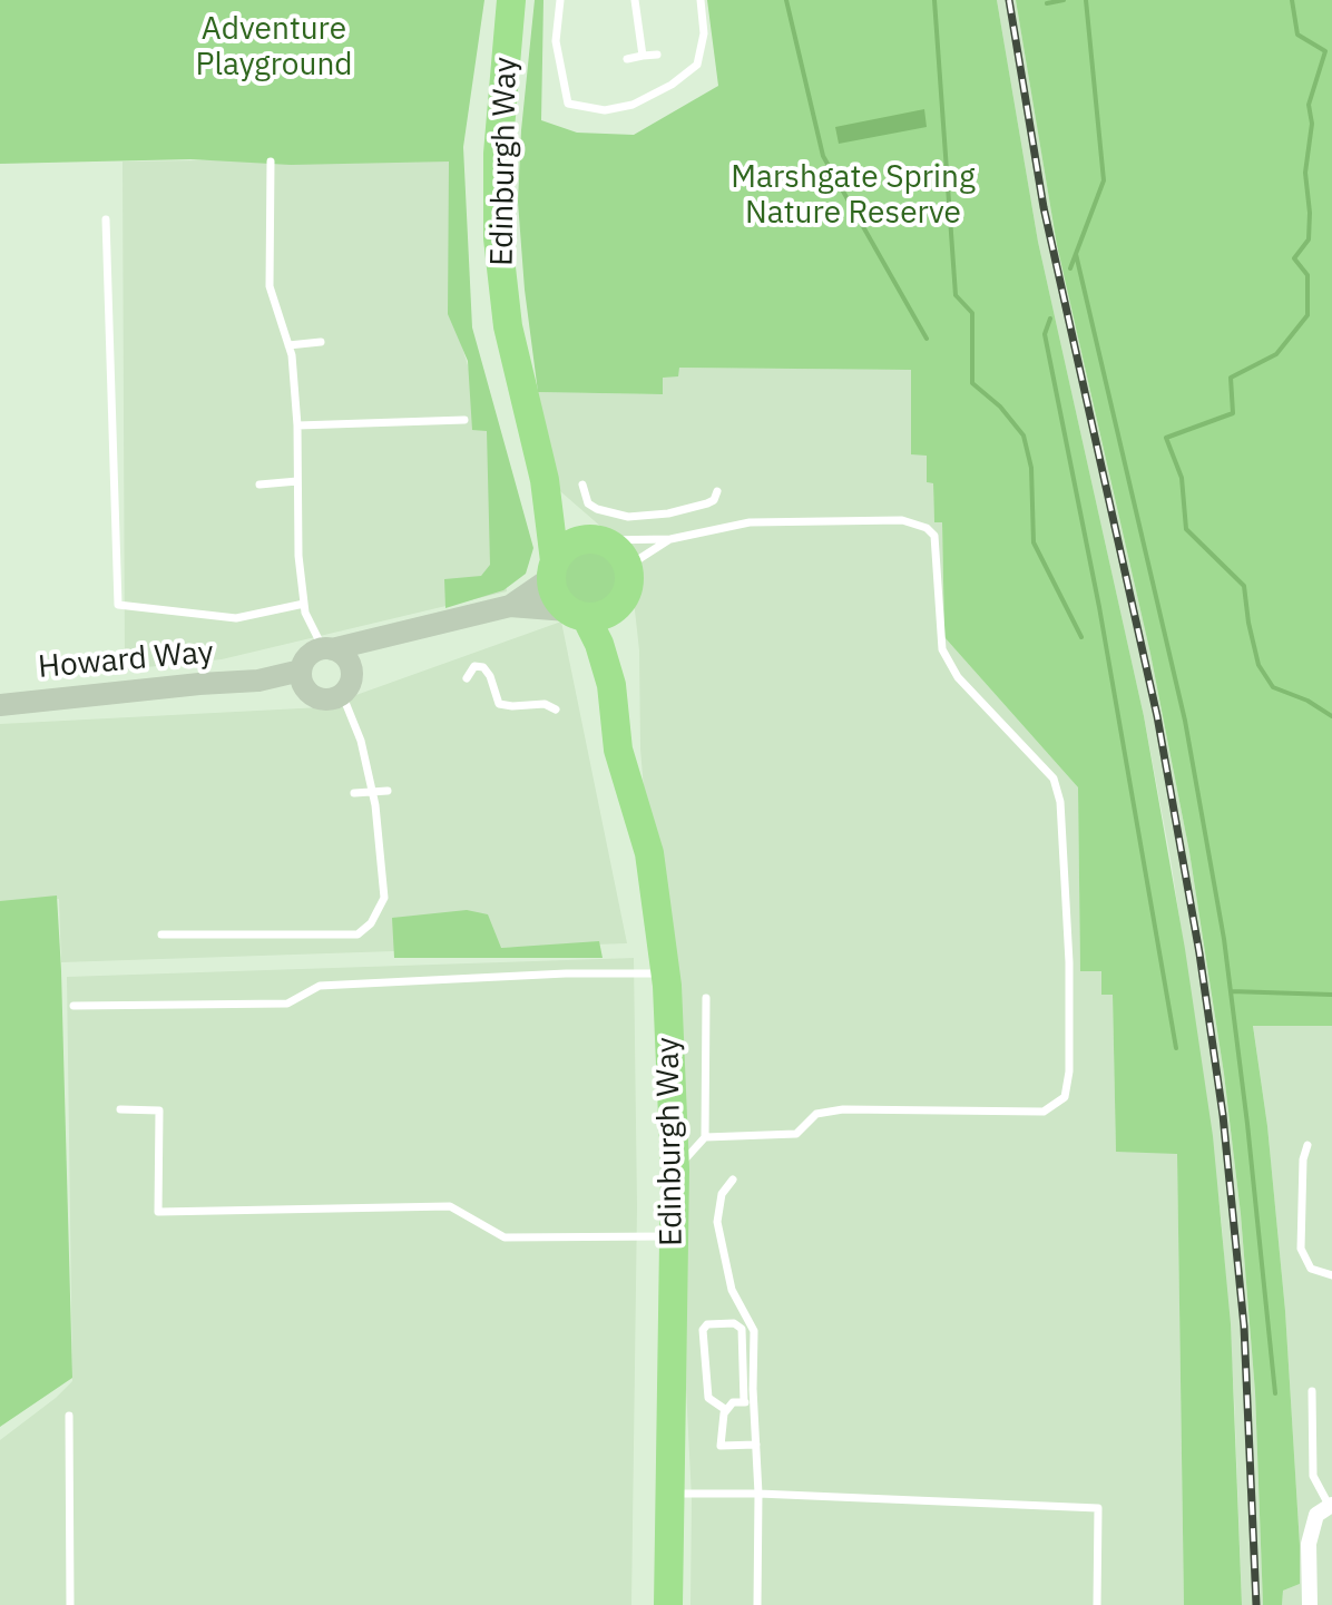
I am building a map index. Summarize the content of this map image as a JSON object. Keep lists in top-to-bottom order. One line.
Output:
{"streets":{"highway":["Edinburgh Way"],"street":["Howard Way"]},"parks":["Adventure Playground","Marshgate Spring Nature Reserve"]}
